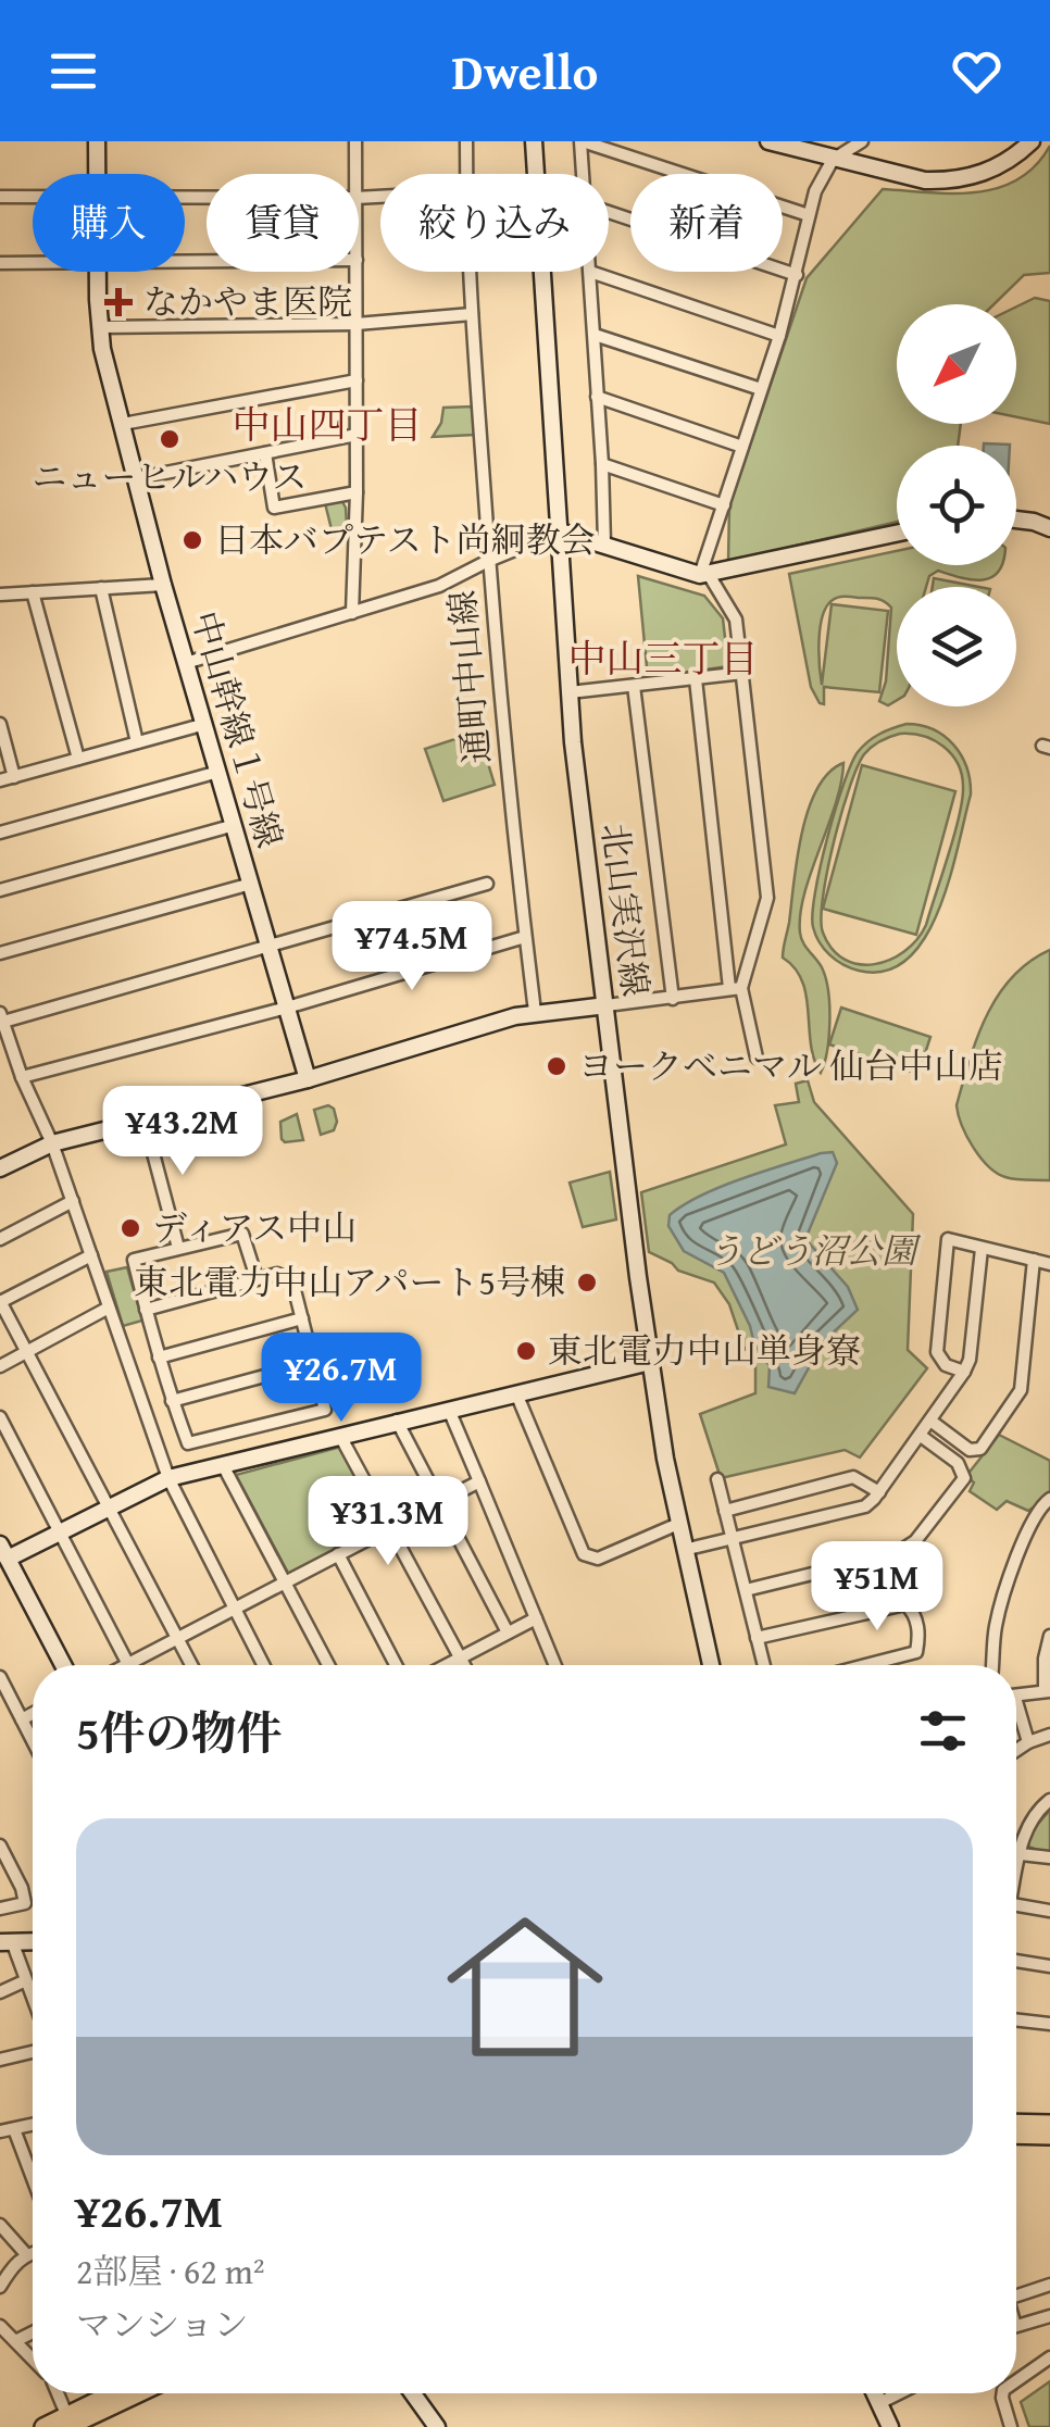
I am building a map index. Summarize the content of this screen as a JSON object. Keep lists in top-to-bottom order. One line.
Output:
{"streets":{"street":["通町中山線","中山幹線１号線","北山実沢線"]},"districts":["中山四丁目","中山三丁目"],"parks":["うどう沼公園"],"places":{"health":["なかやま医院"],"other":["ニューヒルハウス","日本バプテスト尚絅教会","ヨークベニマル 仙台中山店","ディアス中山","東北電力中山アパート5号棟","東北電力中山単身寮"]},"north":"bottom left","page":{"header":"Dwello","chip":["購入","賃貸","絞り込み","新着"],"price":["¥74.5M","¥43.2M","¥26.7M","¥31.3M","¥51M"],"heading":"5件の物件","list":[{"name":"¥26.7M","note":"2部屋 · 62 m² · マンション"}]}}
